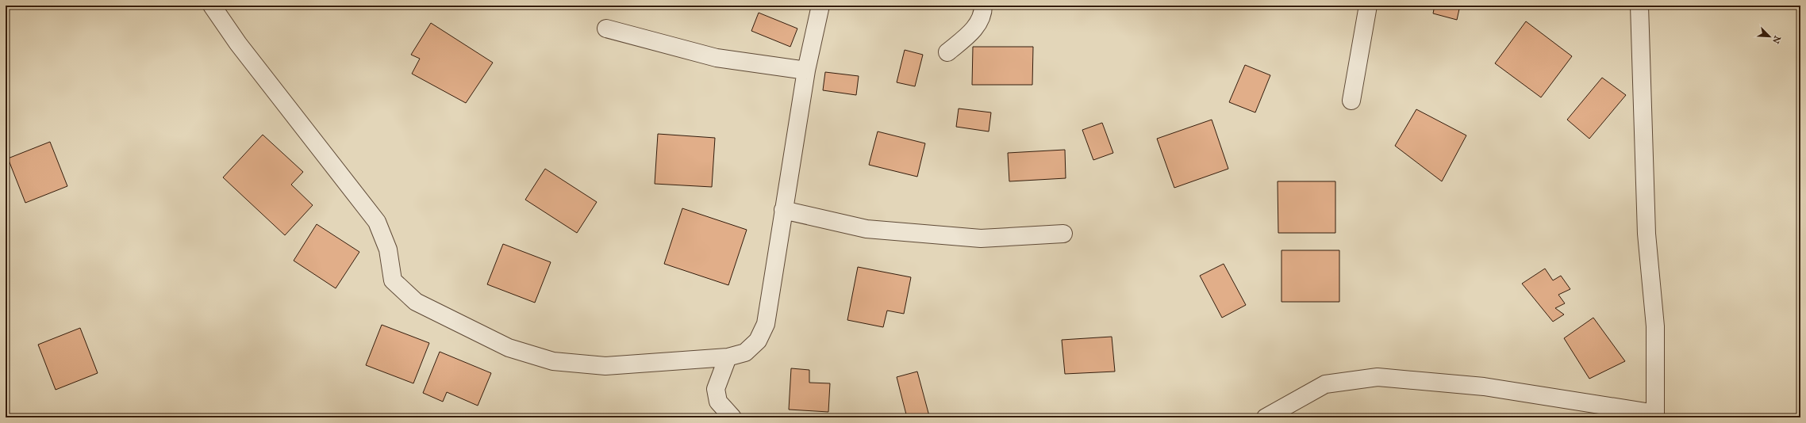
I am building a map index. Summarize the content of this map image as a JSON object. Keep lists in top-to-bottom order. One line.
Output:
{"north":"bottom right"}
